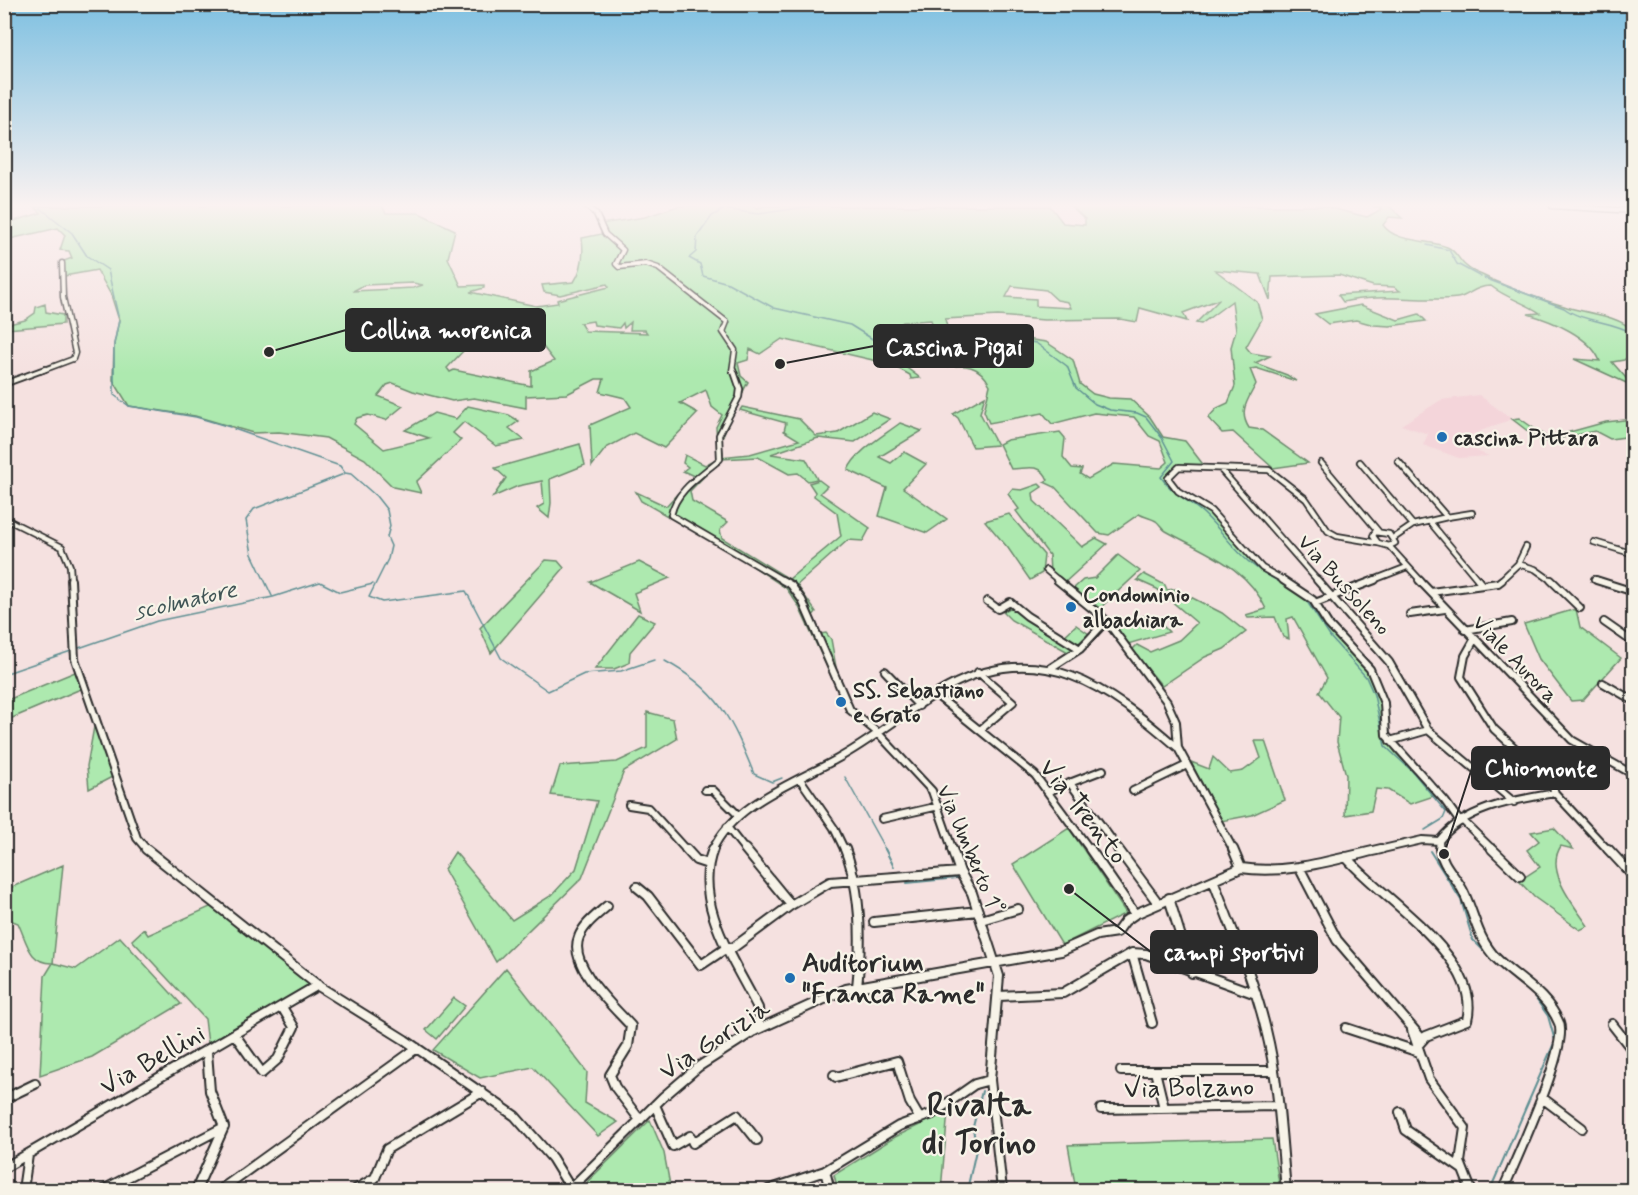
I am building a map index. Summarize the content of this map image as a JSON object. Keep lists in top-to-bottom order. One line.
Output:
{"streets":{"street":["Via Bussoleno","Viale Aurora","Via Trento","Via Umberto 1°","Via Gorizia","Via Bellini","Via Bolzano"]},"crossings":[["Via Trento","Via Gorizia"],["Via Umberto 1°","Via Gorizia"]],"districts":["Rivalta di Torino"],"water":["scolmatore"],"places":["Collina morenica","Cascina Pigai","cascina Pittara","Condominio albachiara","SS. Sebastiano e Grato","Chiomonte","campi sportivi","Auditorium \"Franca Rame\""]}
